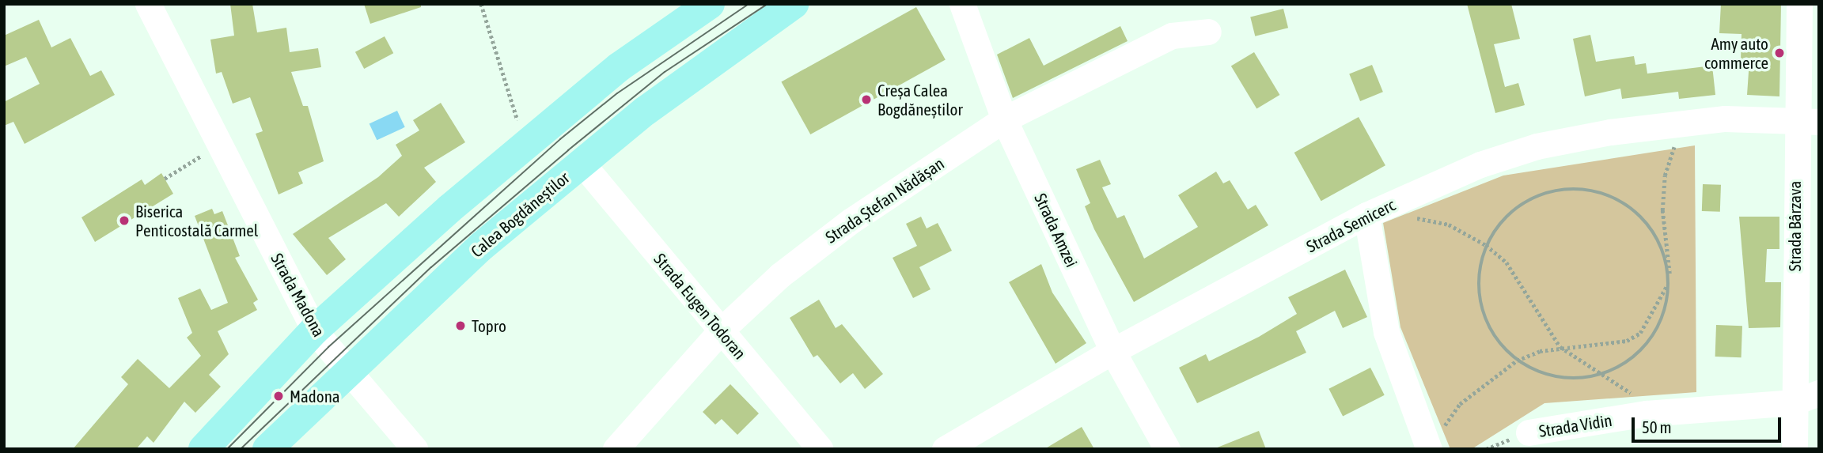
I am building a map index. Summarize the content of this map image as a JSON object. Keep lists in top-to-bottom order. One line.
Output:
{"streets":{"main road":["Calea Bogdăneștilor"],"street":["Strada Ștefan Nădășan","Strada Semicerc","Strada Bârzava","Strada Amzei","Strada Madona","Strada Eugen Todoran","Strada Vidin"]},"crossings":[["Strada Ștefan Nădășan","Strada Amzei"],["Strada Ștefan Nădășan","Strada Eugen Todoran"],["Calea Bogdăneștilor","Strada Madona"],["Calea Bogdăneștilor","Strada Eugen Todoran"],["Strada Semicerc","Strada Bârzava"],["Strada Semicerc","Strada Amzei"],["Strada Bârzava","Strada Vidin"]],"places":["Amy auto commerce","Creșa Calea Bogdăneștilor","Biserica Penticostală Carmel","Topro","Madona"],"scale_bar":"50 m"}
